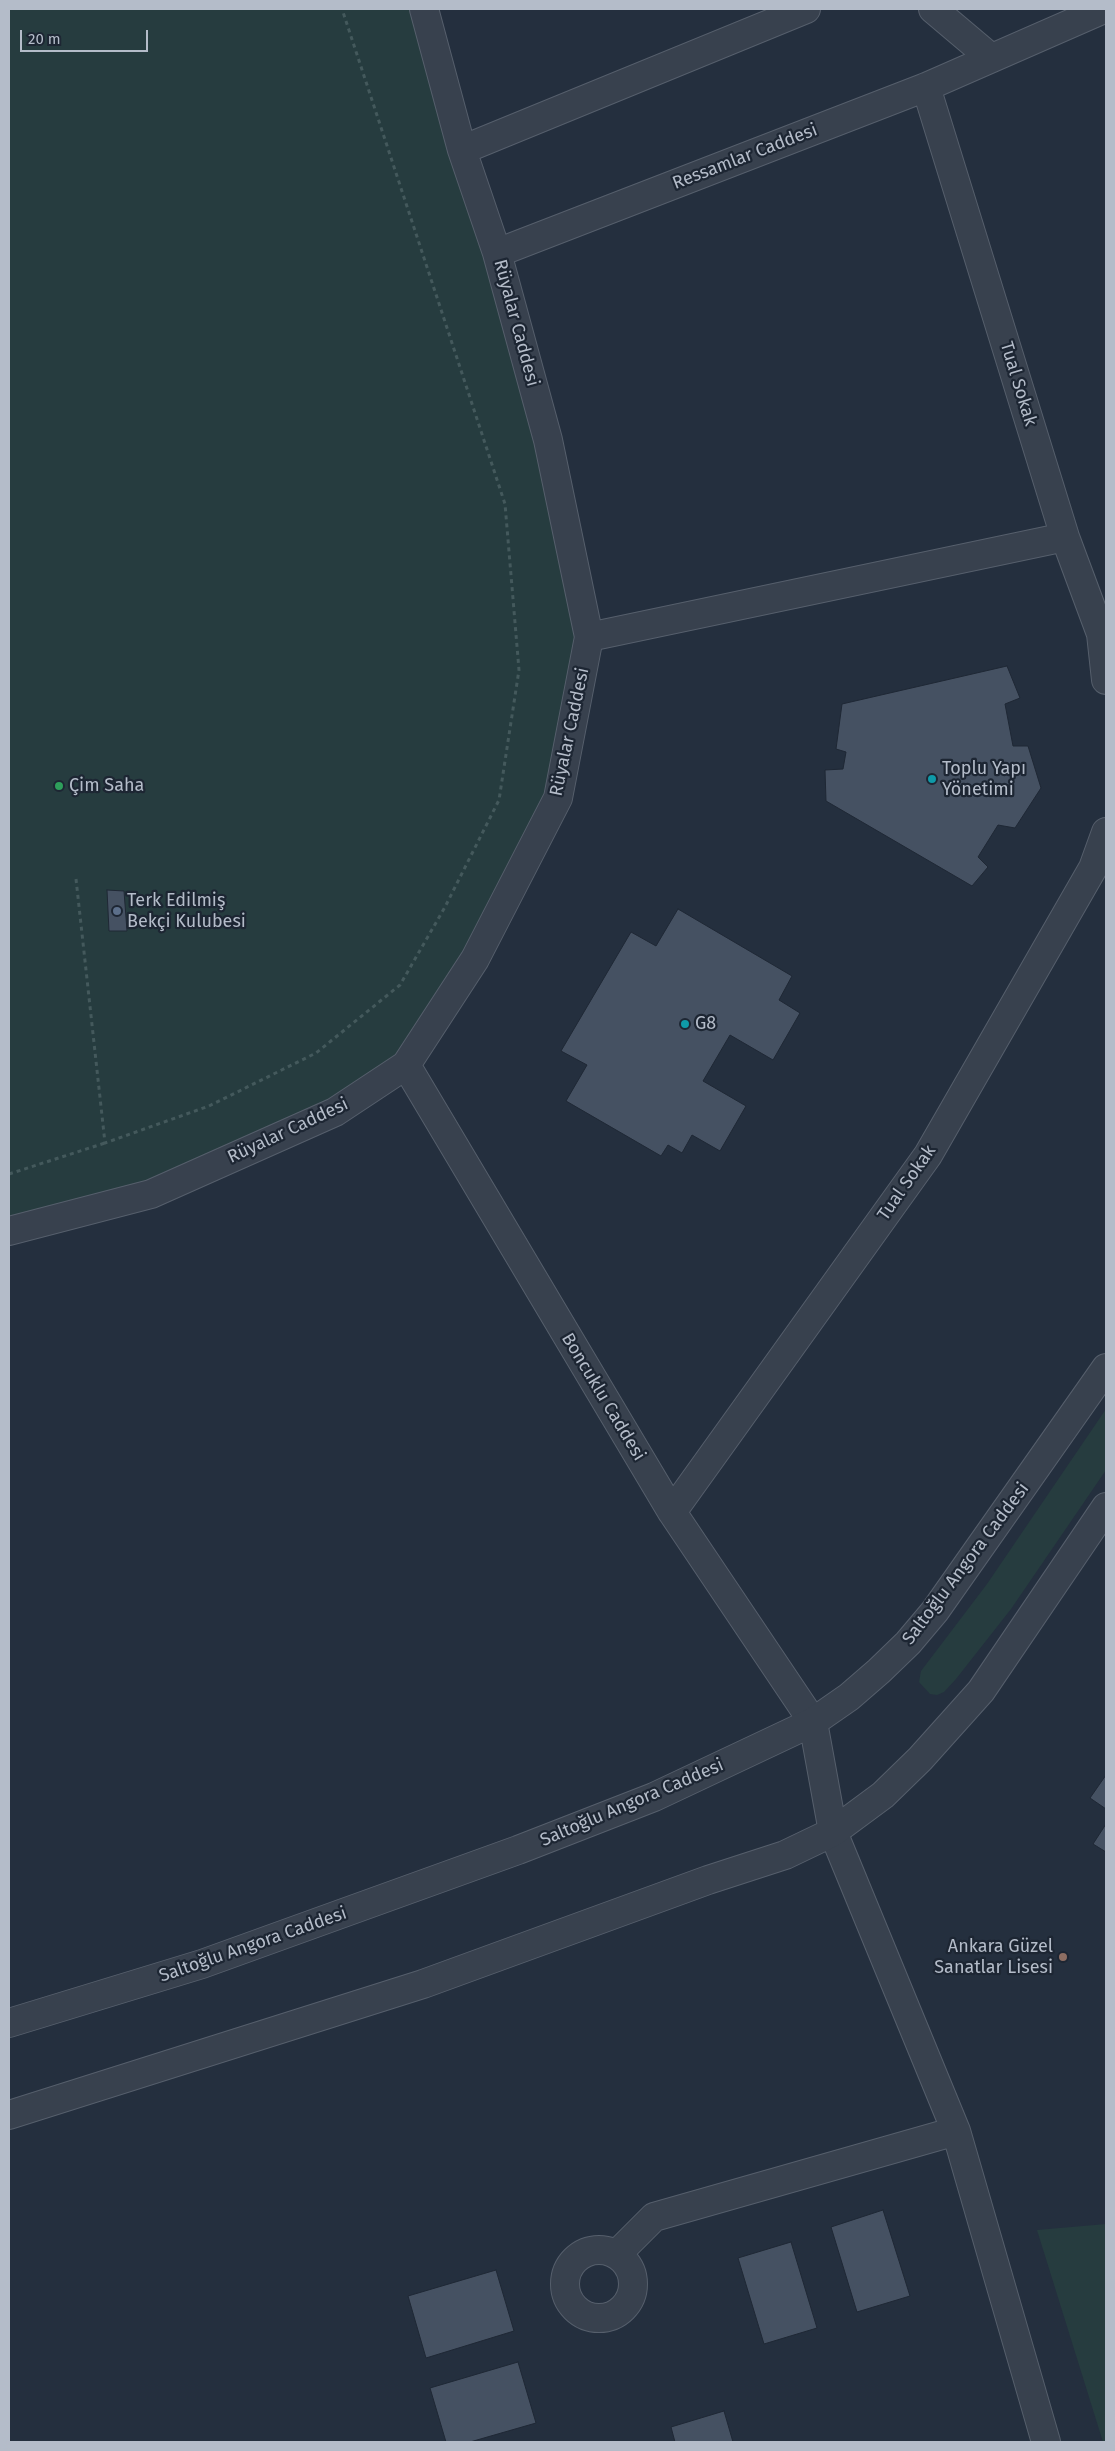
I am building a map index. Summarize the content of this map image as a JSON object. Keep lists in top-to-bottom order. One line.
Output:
{"streets":{"street":["Ressamlar Caddesi","Rüyalar Caddesi","Tual Sokak","Boncuklu Caddesi","Saltoğlu Angora Caddesi"]},"crossings":[["Ressamlar Caddesi","Rüyalar Caddesi"],["Ressamlar Caddesi","Tual Sokak"],["Rüyalar Caddesi","Boncuklu Caddesi"],["Tual Sokak","Boncuklu Caddesi"],["Boncuklu Caddesi","Saltoğlu Angora Caddesi"]],"places":["Toplu Yapı Yönetimi","Çim Saha","Terk Edilmiş Bekçi Kulubesi","G8","Ankara Güzel Sanatlar Lisesi"],"scale_bar":"20 m"}
